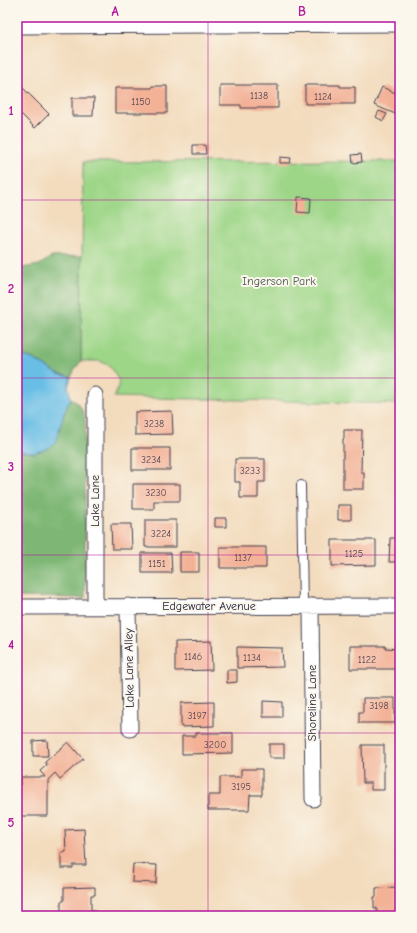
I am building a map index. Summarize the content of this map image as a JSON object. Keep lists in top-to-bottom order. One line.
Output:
{"streets":{"street":["Lake Lane","Edgewater Avenue","Lake Lane Alley","Shoreline Lane"]},"crossings":[["Lake Lane","Edgewater Avenue"],["Edgewater Avenue","Lake Lane Alley"],["Edgewater Avenue","Shoreline Lane"]],"parks":["Ingerson Park"],"house_numbers":["1138","1124","1150","3238","3234","3233","3230","3224","1125","1137","1151","1146","1134","1122","3198","3197","3200","3195"],"grid":{"columns":["A","B"],"rows":["1","2","3","4","5"]}}
